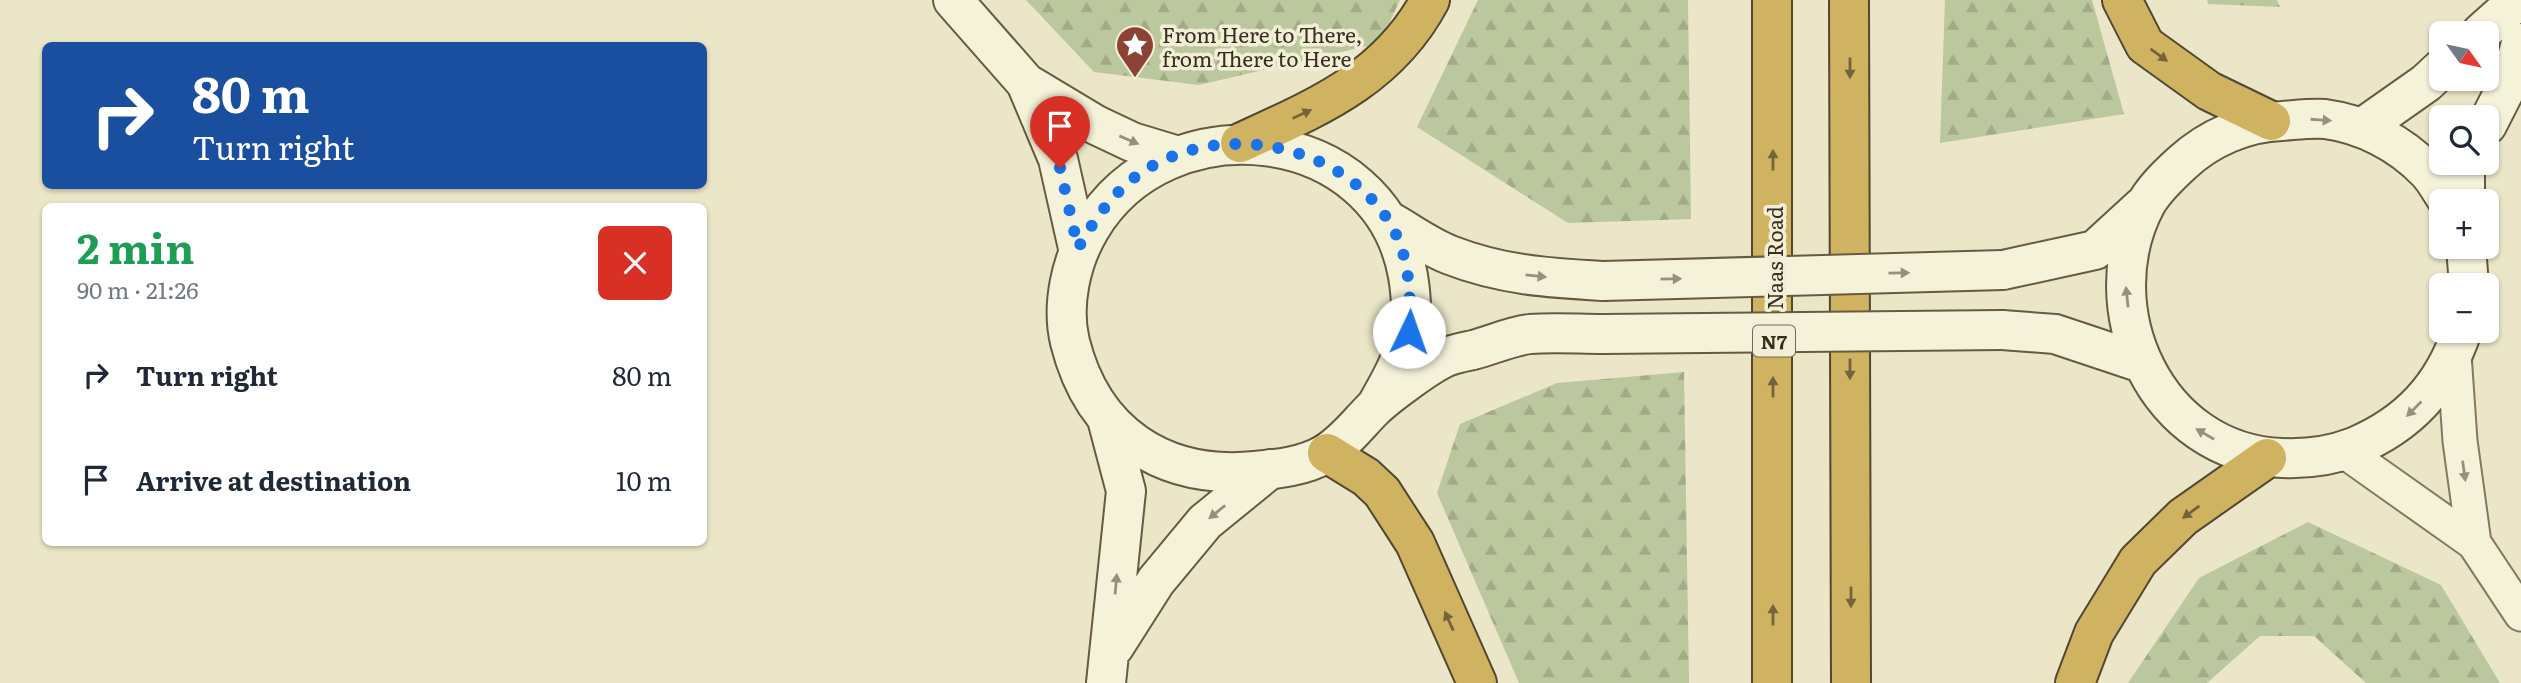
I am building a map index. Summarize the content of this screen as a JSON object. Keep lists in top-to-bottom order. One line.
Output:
{"streets":{"highway":["Naas Road","N7"]},"places":{"place":["From Here to There, from There to Here"]},"north":"bottom right","page":{"map_buttons":["+","−"],"turn":["80 m","Turn right"],"heading":["2 min","90 m · 21:26"],"list":[{"name":"Turn right","value":"80 m"},{"name":"Arrive at destination","value":"10 m"}]}}
